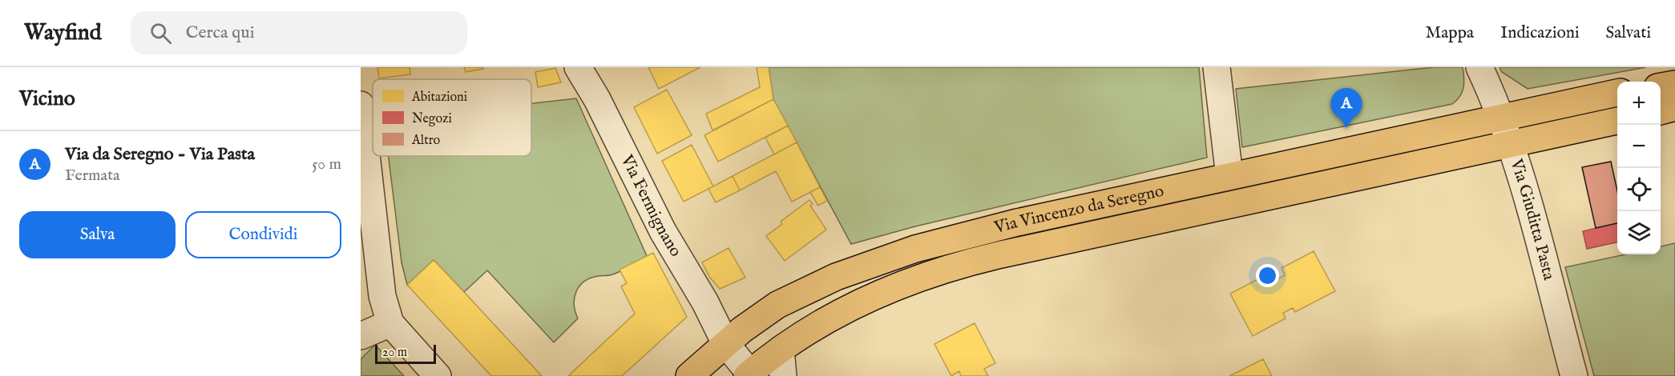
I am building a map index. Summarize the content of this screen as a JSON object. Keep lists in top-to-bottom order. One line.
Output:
{"streets":{"main road":["Via Vincenzo da Seregno"],"street":["Via Fermignano","Via Giuditta Pasta"]},"crossings":[["Via Fermignano","Via Vincenzo da Seregno"],["Via Vincenzo da Seregno","Via Giuditta Pasta"]],"legend":["Abitazioni","Negozi","Altro"],"scale_bar":"20 m","page":{"header":"Wayfind","search":"Cerca qui","nav":["Mappa","Indicazioni","Salvati"],"heading":"Vicino","map_buttons":["+","−"],"pins":"A","list":[{"mark":"A","name":"Via da Seregno - Via Pasta","note":"Fermata","value":"50 m"}],"buttons":["Salva","Condividi"],"scale":"20 m"}}
